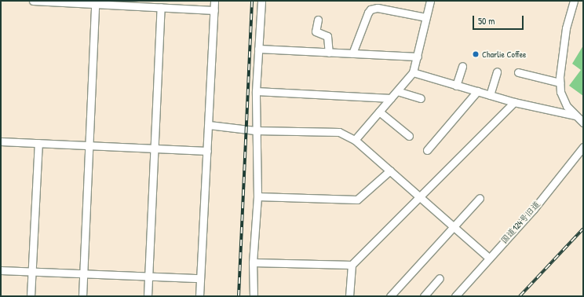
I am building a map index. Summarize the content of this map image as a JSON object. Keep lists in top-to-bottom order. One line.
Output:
{"streets":{"street":["国道124号旧道"]},"places":["Charlie Coffee"],"scale_bar":"50 m"}
